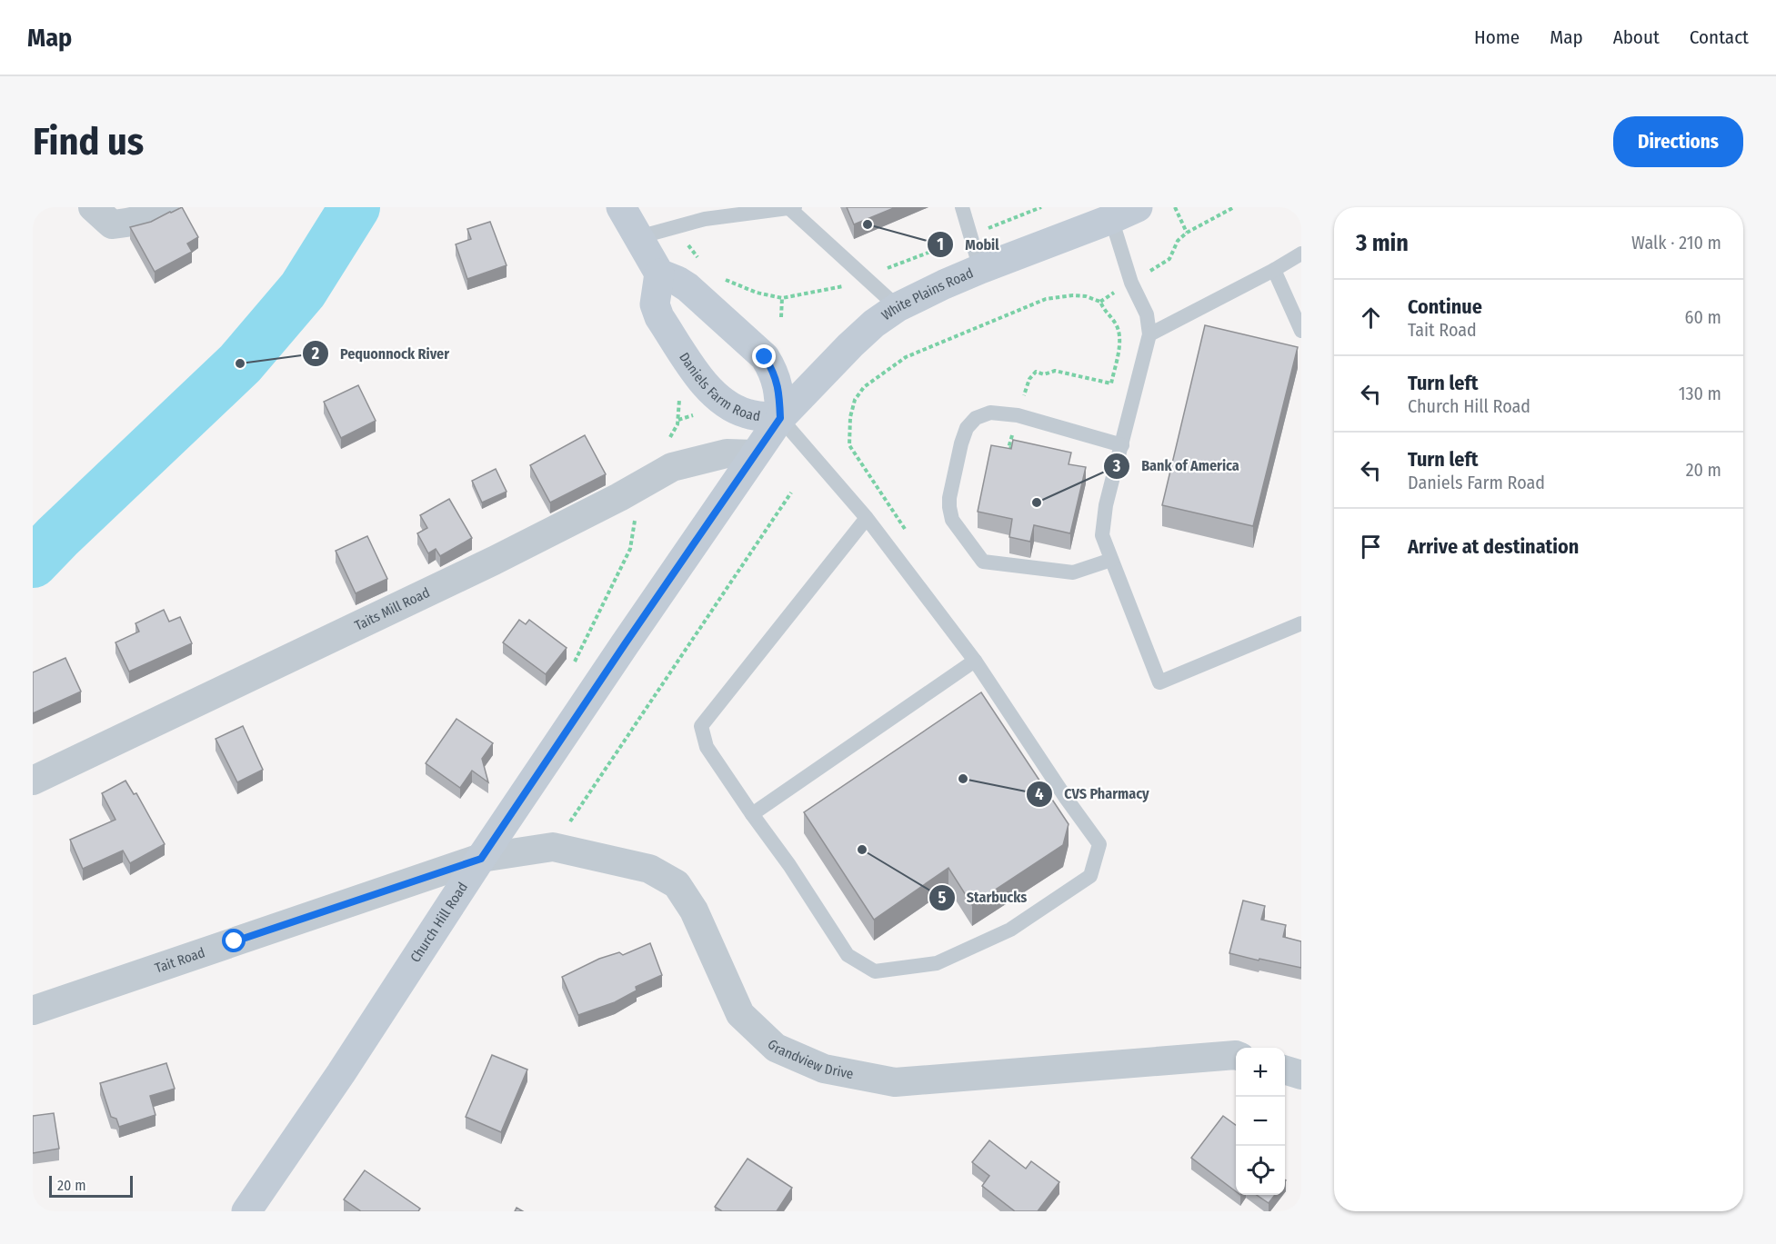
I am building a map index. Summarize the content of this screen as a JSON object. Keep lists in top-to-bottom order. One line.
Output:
{"streets":{"main road":["White Plains Road","Daniels Farm Road","Church Hill Road"],"street":["Taits Mill Road","Tait Road","Grandview Drive"]},"crossings":[["White Plains Road","Daniels Farm Road"],["White Plains Road","Church Hill Road"],["Daniels Farm Road","Church Hill Road"],["Taits Mill Road","Church Hill Road"],["Church Hill Road","Tait Road"],["Church Hill Road","Grandview Drive"],["Tait Road","Grandview Drive"]],"places":["Mobil","Pequonnock River","Bank of America","CVS Pharmacy","Starbucks"],"scale_bar":"20 m","page":{"header":"Map","nav":["Home","Map","About","Contact"],"buttons":"Directions","title":"Find us","heading":["3 min","Walk · 210 m"],"list":[["Continue","Tait Road","60 m"],["Turn left","Church Hill Road","130 m"],["Turn left","Daniels Farm Road","20 m"],"Arrive at destination"],"map_buttons":["+","−"],"scale":"20 m"}}
